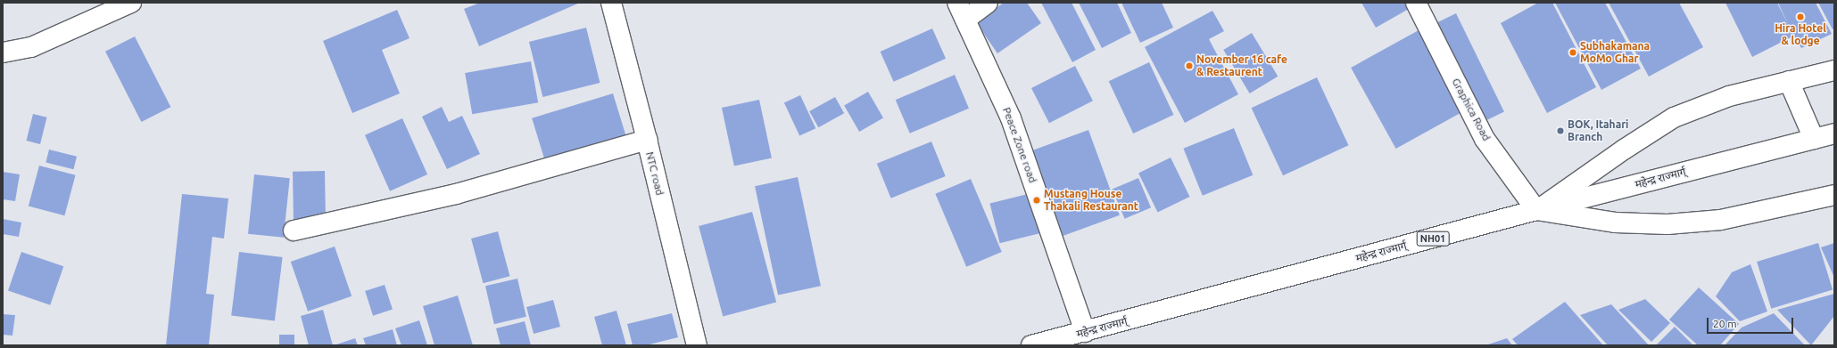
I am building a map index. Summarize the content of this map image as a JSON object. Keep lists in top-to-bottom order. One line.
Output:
{"streets":{"main road":["Graphica Road","Peace Zone road","NTC road","महेन्द्र राज्मार्ग्","NH01"]},"crossings":[["Graphica Road","महेन्द्र राज्मार्ग्"],["Peace Zone road","महेन्द्र राज्मार्ग्"]],"places":["Hira Hotel & lodge","Subhakamana MoMo Ghar","November 16 cafe & Restaurent","BOK, Itahari Branch","Mustang House Thakali Restaurant"],"scale_bar":"20 m"}
